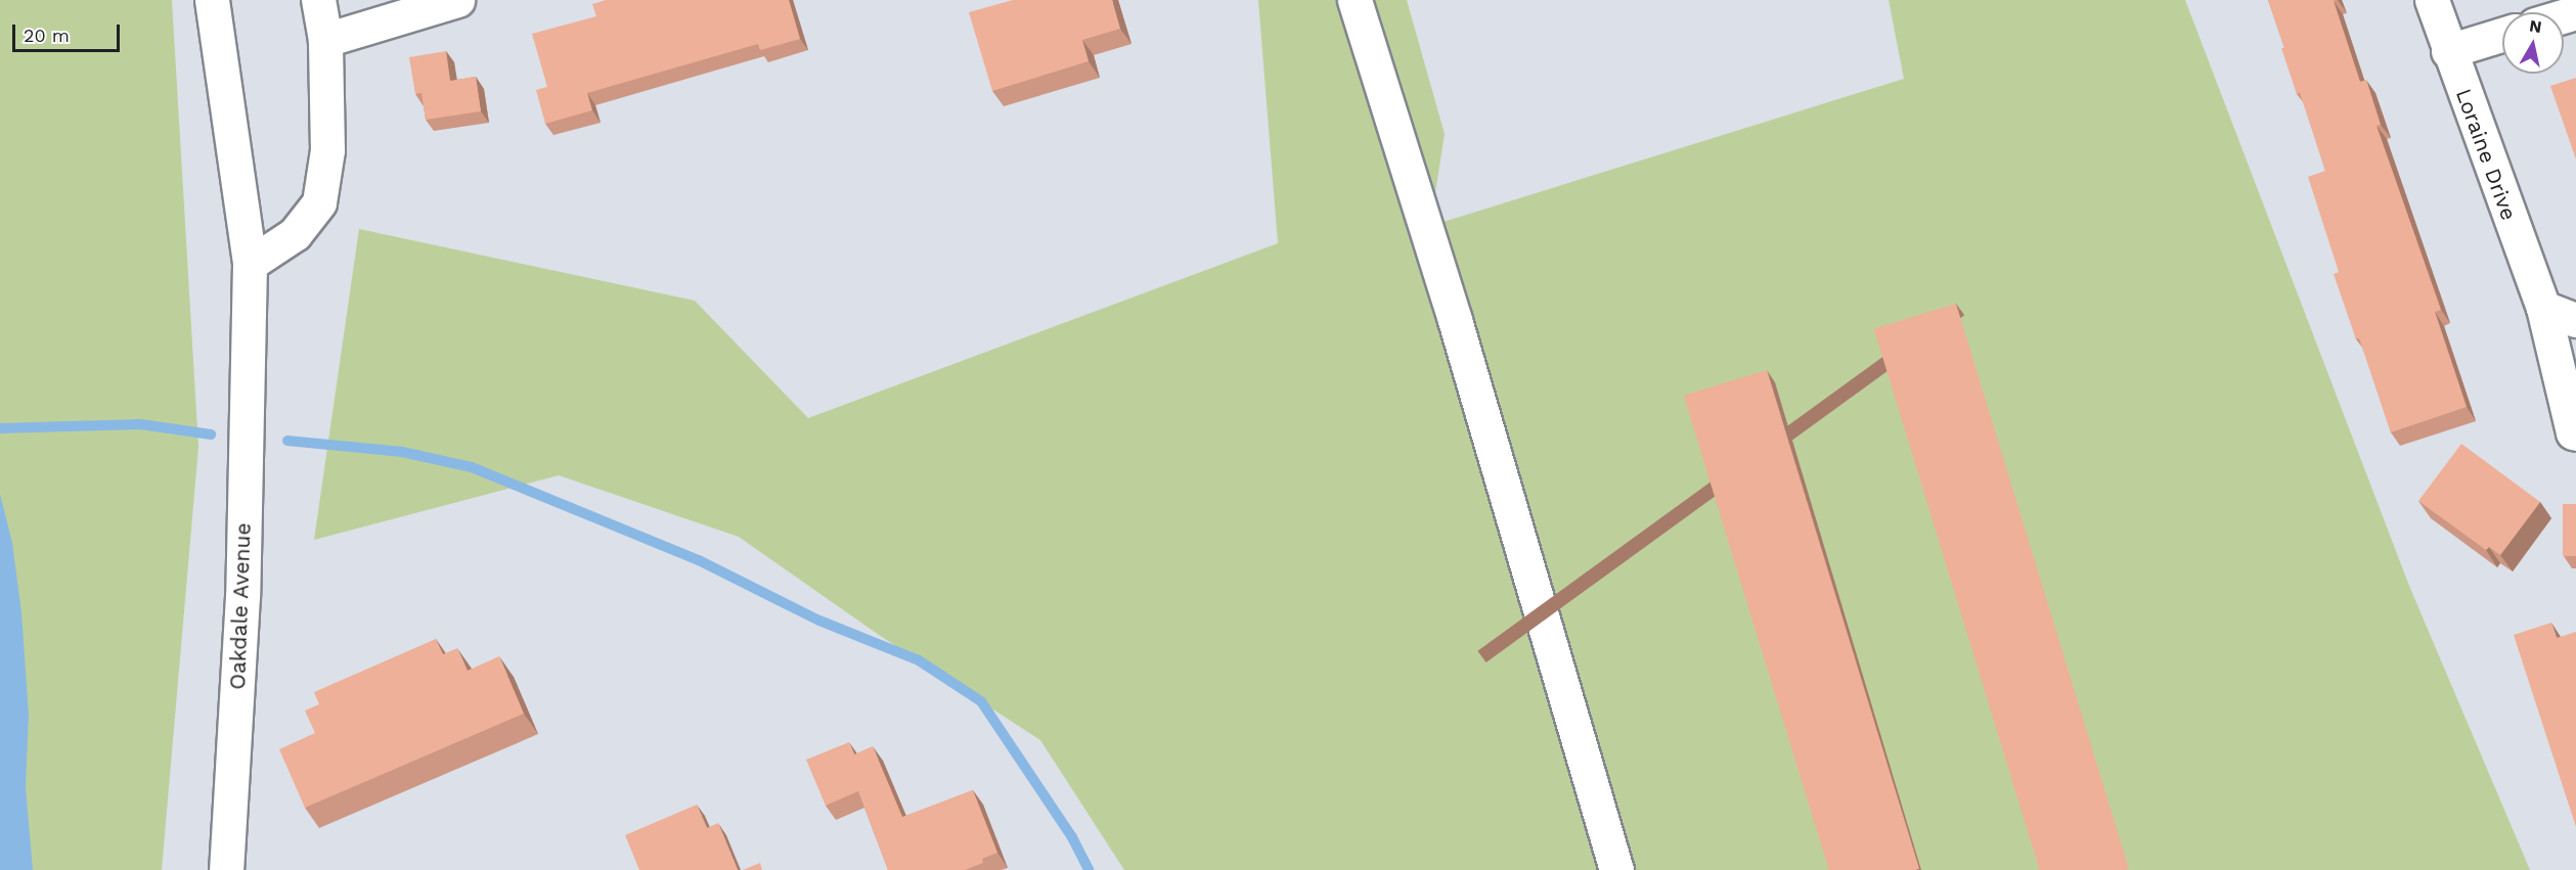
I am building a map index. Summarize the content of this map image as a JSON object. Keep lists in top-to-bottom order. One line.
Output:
{"streets":{"street":["Loraine Drive","Oakdale Avenue"]},"scale_bar":"20 m","north":"top"}
